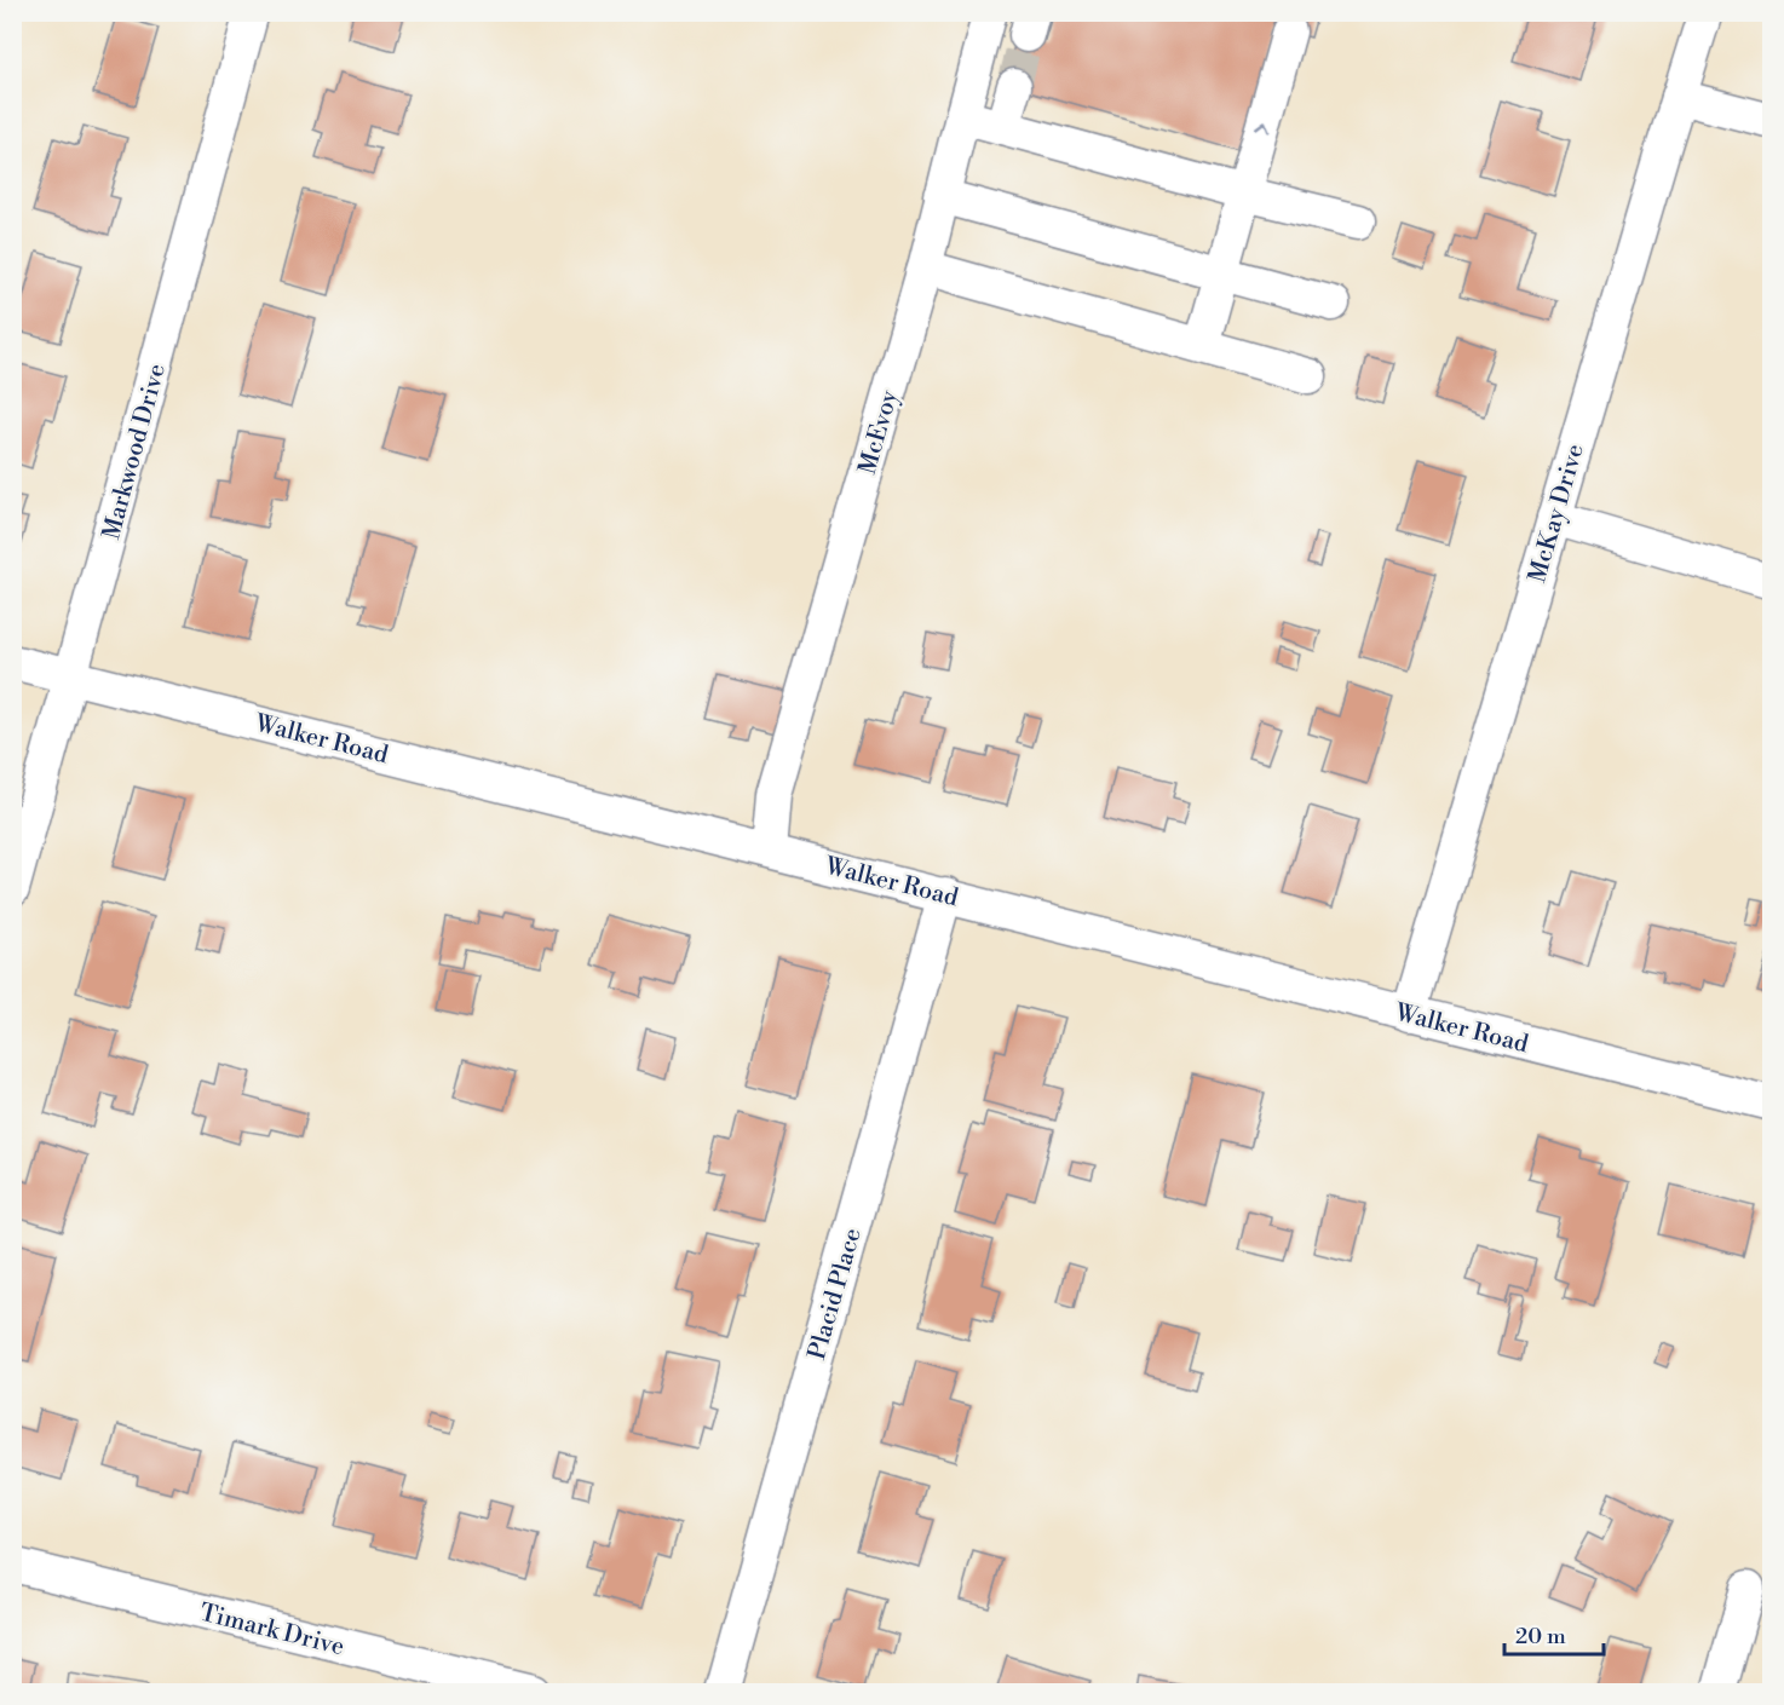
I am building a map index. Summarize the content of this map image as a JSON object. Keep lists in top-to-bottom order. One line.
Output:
{"streets":{"street":["McEvoy","Markwood Drive","McKay Drive","Walker Road","Placid Place","Timark Drive"]},"crossings":[["McEvoy","Walker Road"],["Markwood Drive","Walker Road"],["McKay Drive","Walker Road"],["Walker Road","Placid Place"]],"scale_bar":"20 m"}
